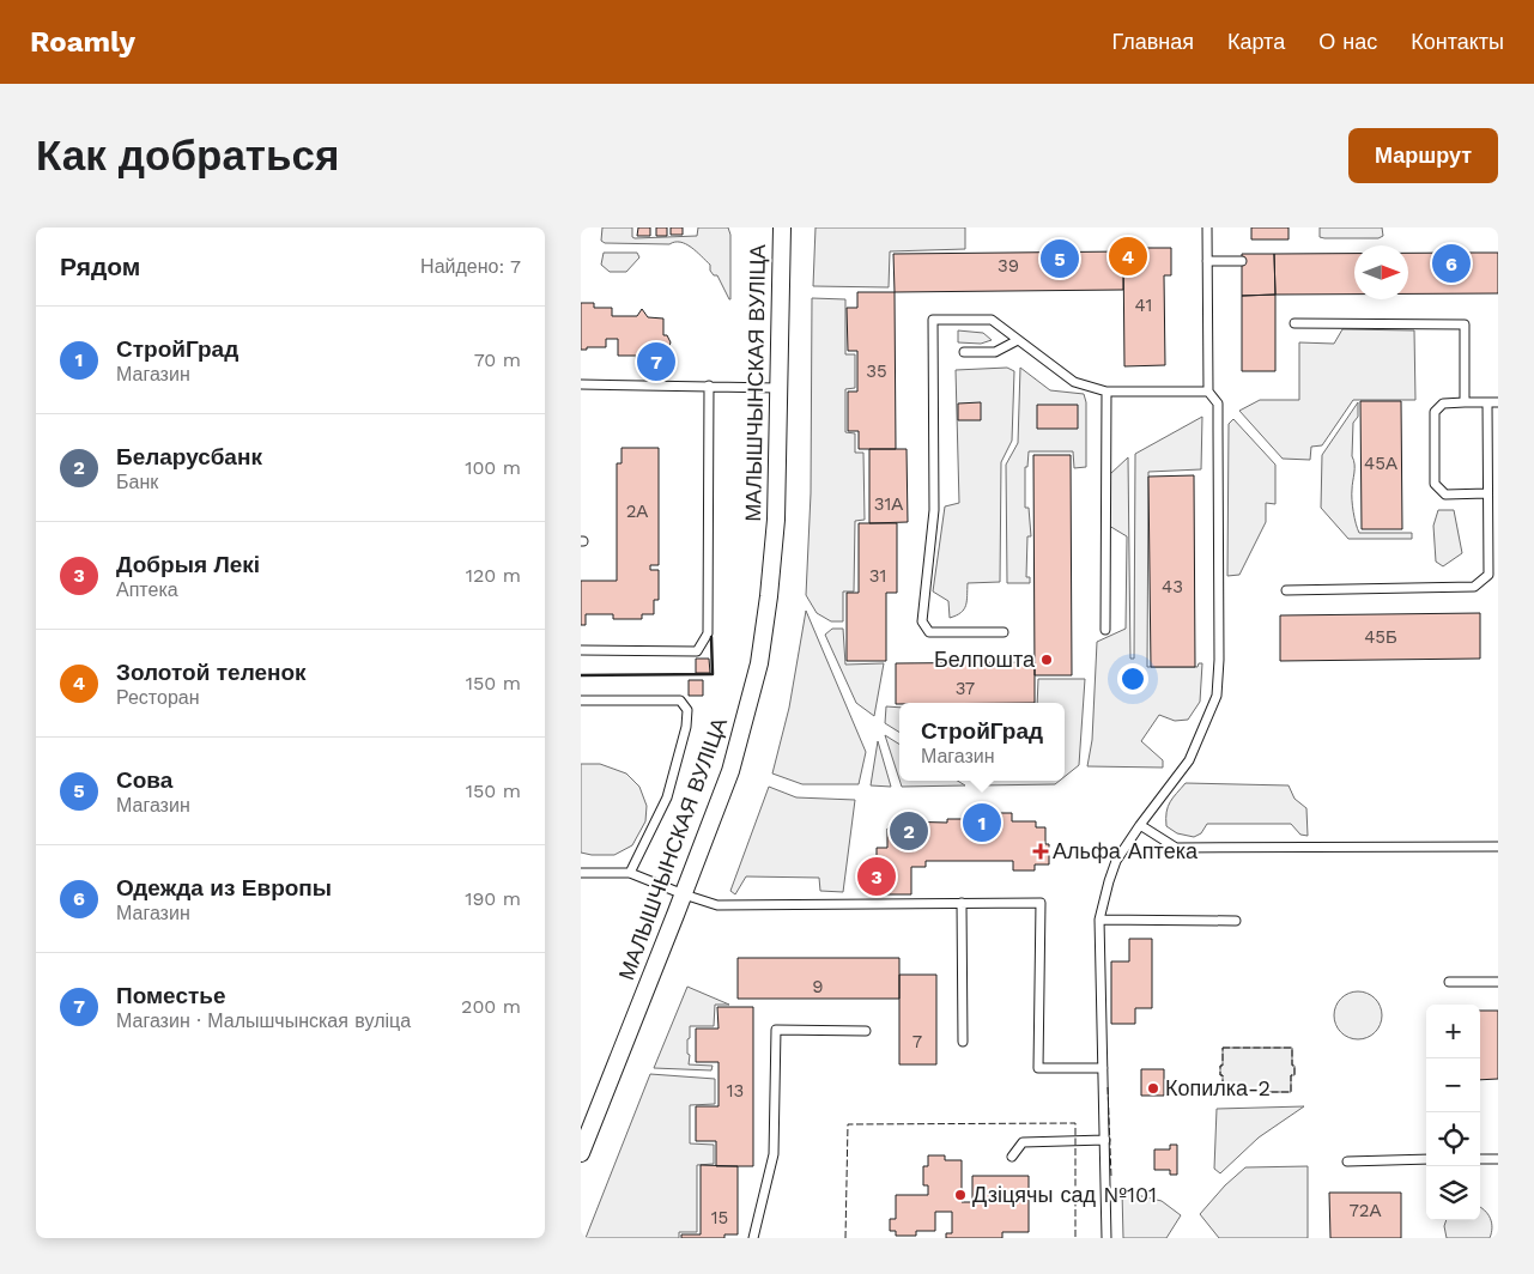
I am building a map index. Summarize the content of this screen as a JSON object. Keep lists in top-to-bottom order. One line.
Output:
{"streets":{"street":["МАЛЫШЧЫНСКАЯ ВУЛІЦА"]},"places":{"other":["Белпошта","Копилка-2","Дзіцячы сад №101"],"health":["Альфа Аптека"]},"house_numbers":["39","41","35","45А","31А","2А","31","43","45Б","37","9","7","13","72А","15"],"north":"right","page":{"header":"Roamly","nav":["Главная","Карта","О нас","Контакты"],"buttons":"Маршрут","title":"Как добраться","heading":["Рядом","Найдено: 7"],"pins":["4","5","6","7","1","2","3"],"list":[{"mark":"1","name":"СтройГрад","note":"Магазин","value":"70 m"},{"mark":"2","name":"Беларусбанк","note":"Банк","value":"100 m"},{"mark":"3","name":"Добрыя Лекі","note":"Аптека","value":"120 m"},{"mark":"4","name":"Золотой теленок","note":"Ресторан","value":"150 m"},{"mark":"5","name":"Сова","note":"Магазин","value":"150 m"},{"mark":"6","name":"Одежда из Европы","note":"Магазин","value":"190 m"},{"mark":"7","name":"Поместье","note":"Магазин · Малышчынская вуліца","value":"200 m"}],"popup":["СтройГрад","Магазин"],"map_buttons":["+","−"]}}
